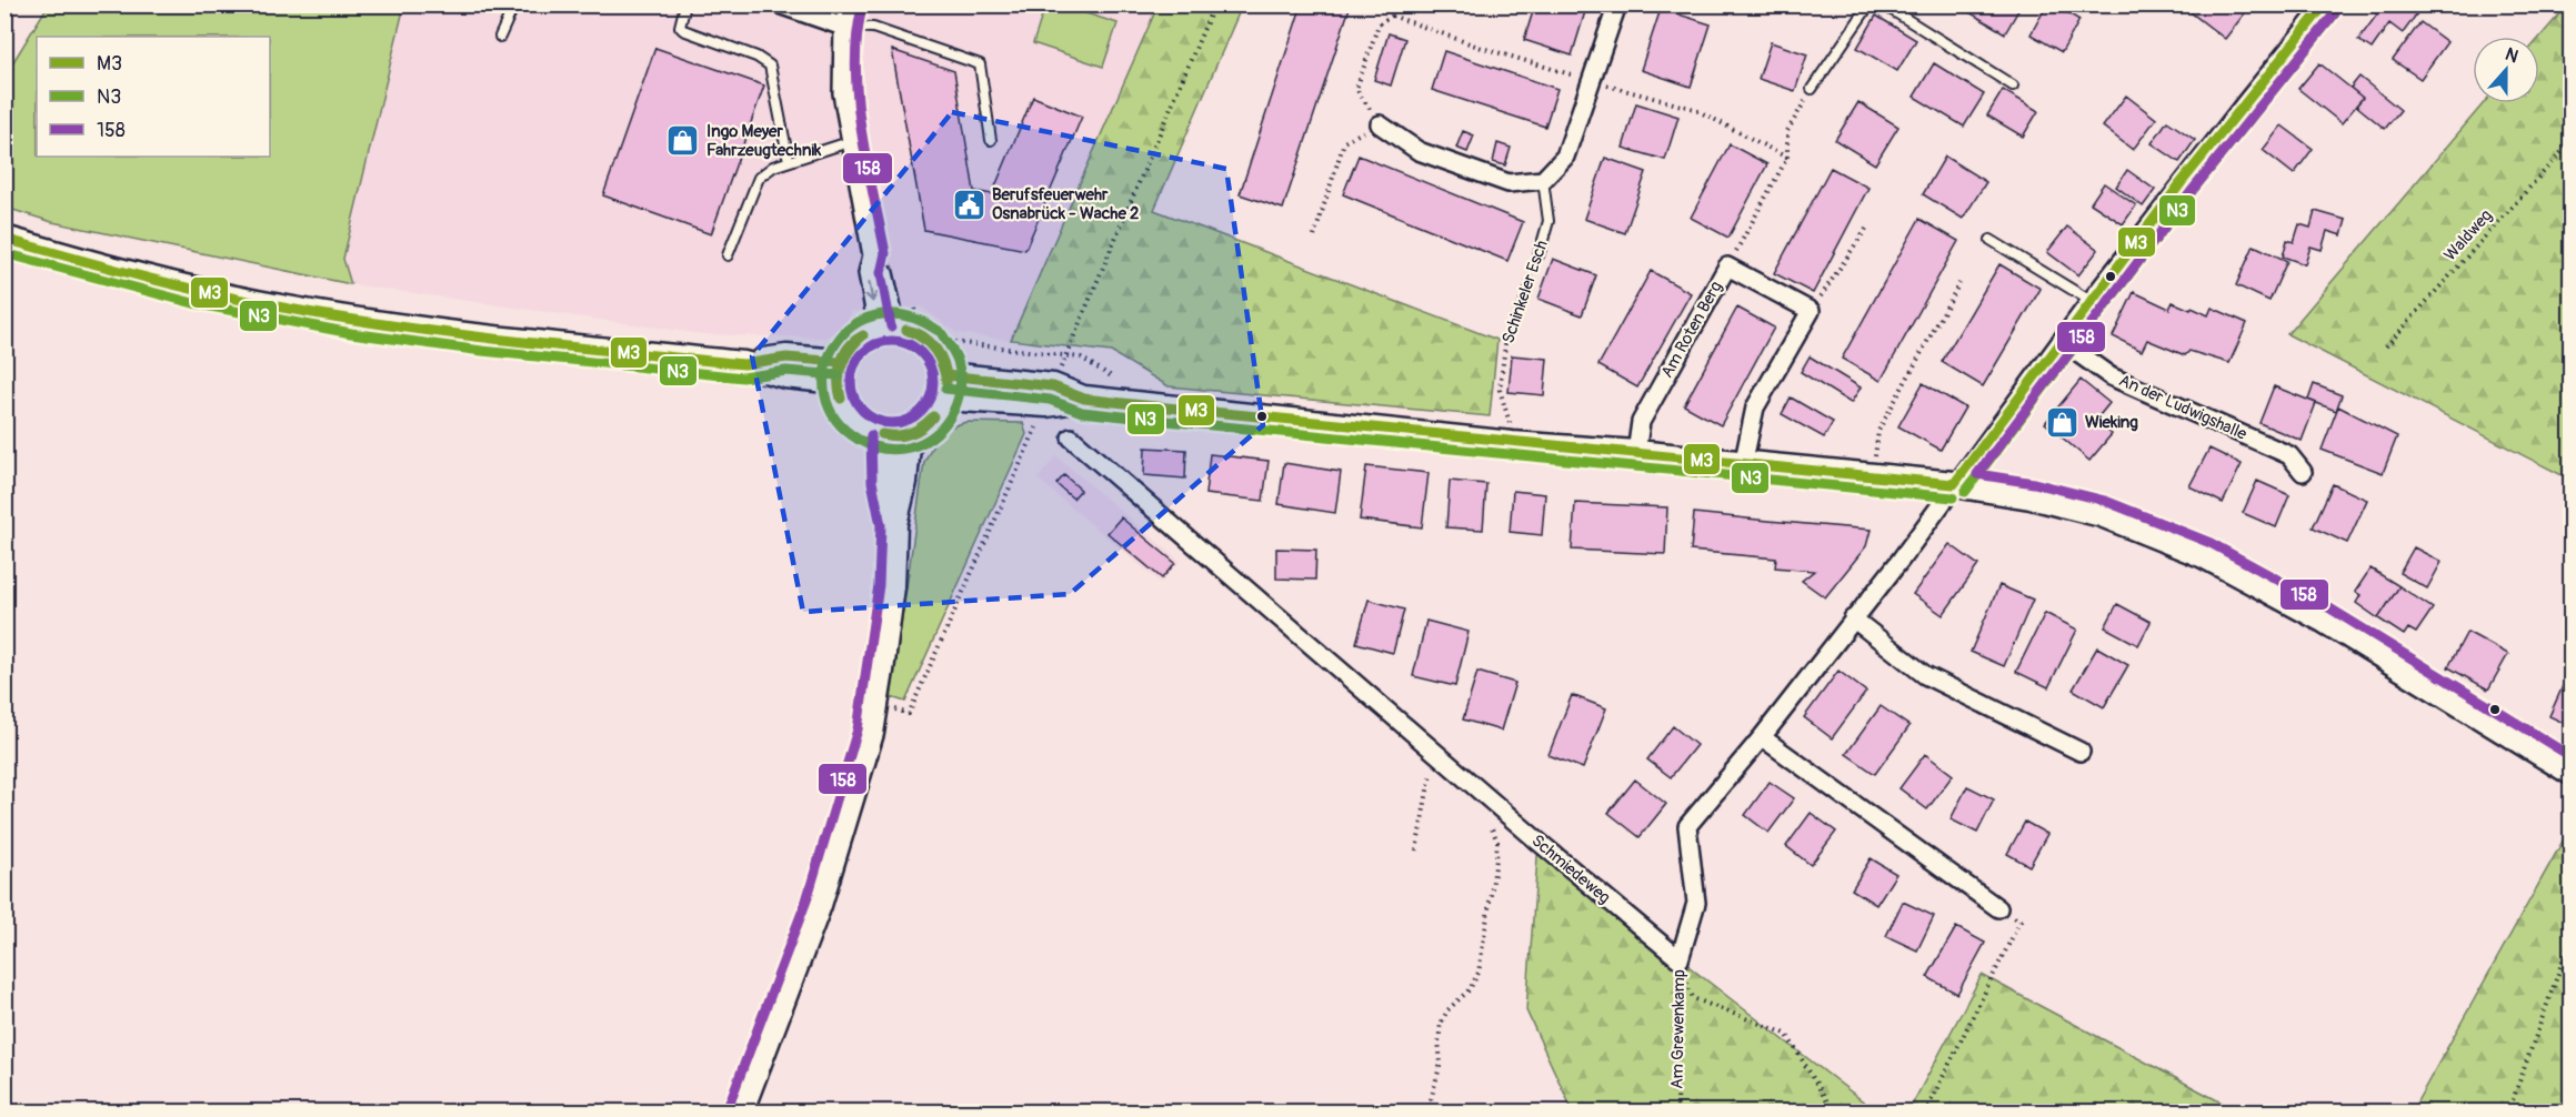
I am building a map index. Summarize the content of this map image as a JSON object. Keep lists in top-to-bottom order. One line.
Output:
{"streets":{"street":["Am Roten Berg","An der Ludwigshalle","Schmiedeweg","Am Grewenkamp"],"lane":["Schinkeler Esch"],"path":["Waldweg"]},"crossings":[["An der Ludwigshalle","Am Grewenkamp"],["Schmiedeweg","Am Grewenkamp"]],"places":{"shop":["Ingo Meyer Fahrzeugtechnik","Wieking"],"public building":["Berufsfeuerwehr Osnabrück - Wache 2"]},"lines":["transit line M3","transit line 158","transit line N3"],"legend":["M3","N3","158"],"north":"top"}
